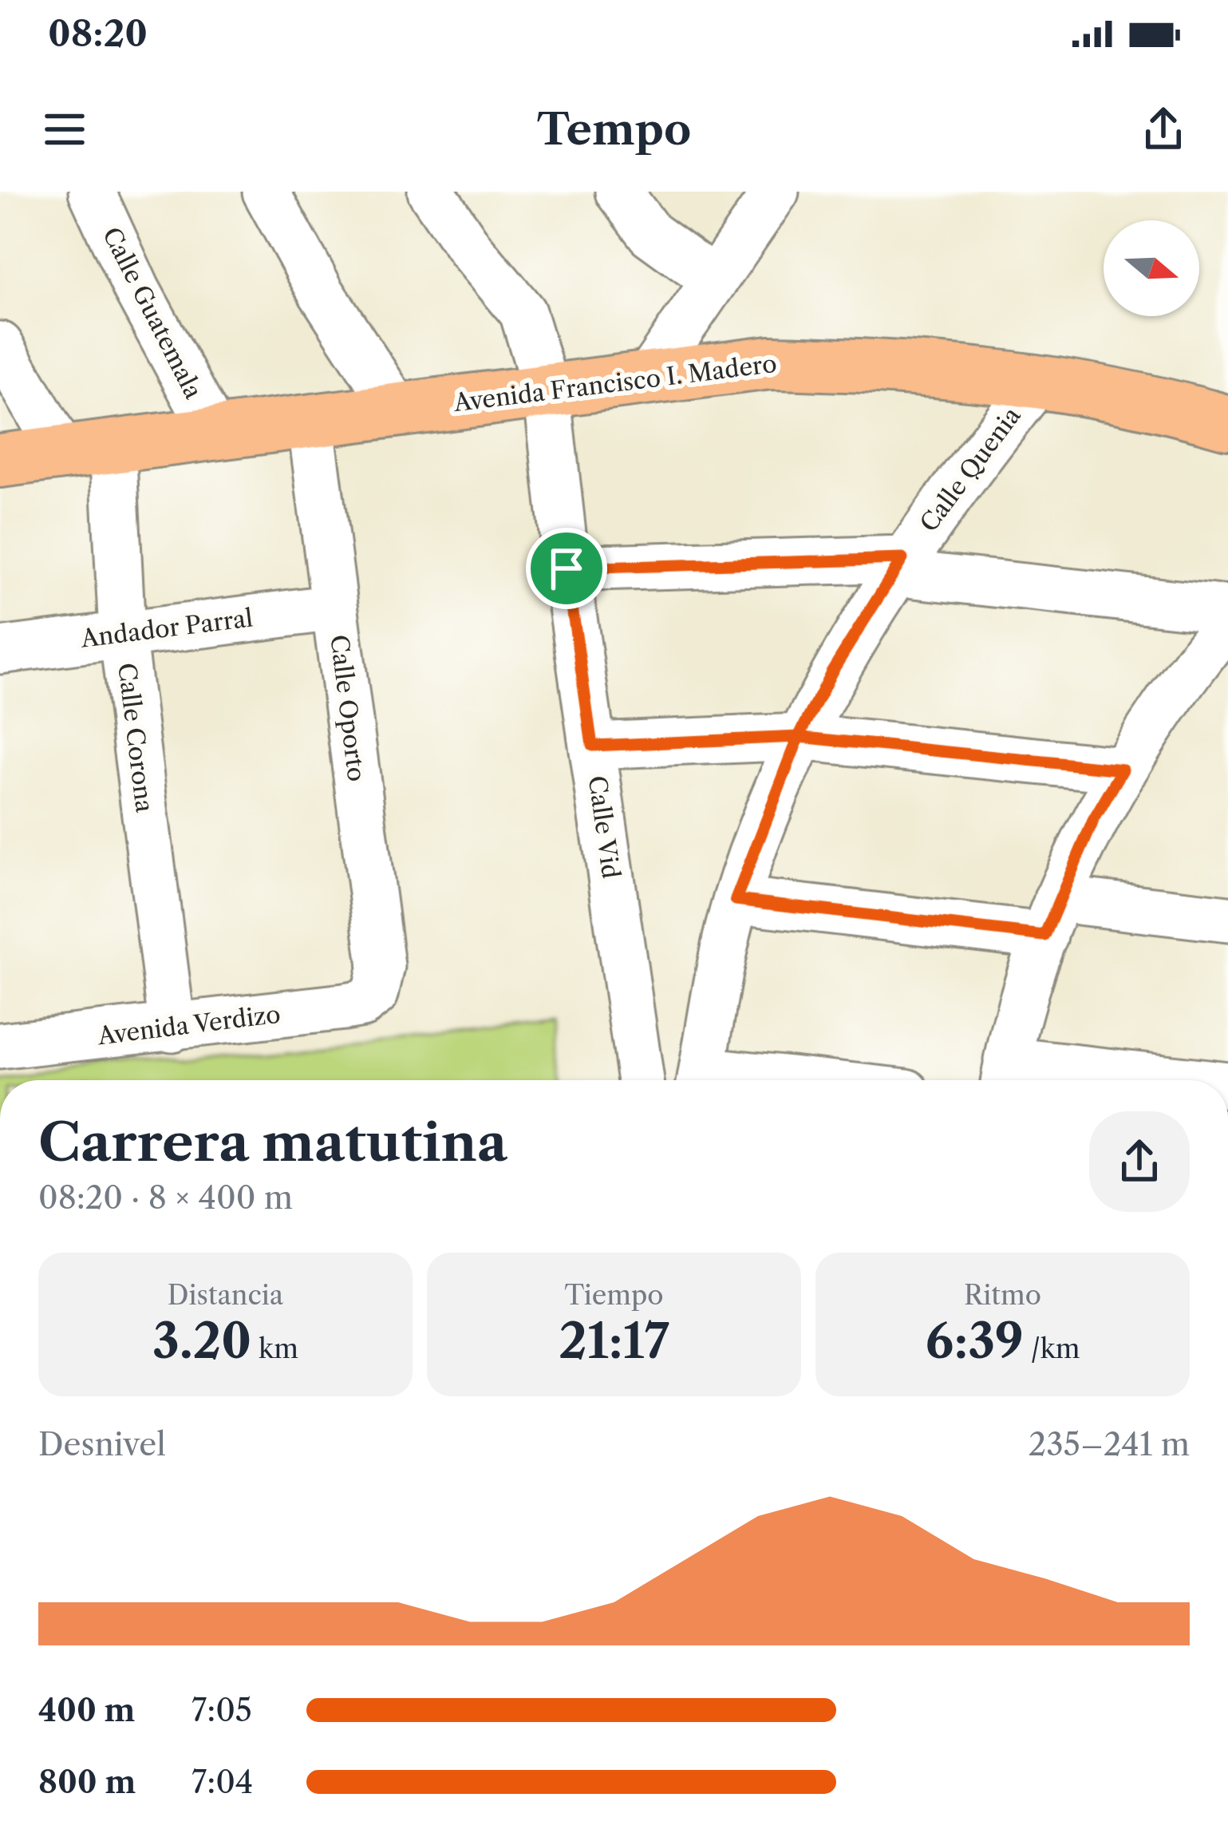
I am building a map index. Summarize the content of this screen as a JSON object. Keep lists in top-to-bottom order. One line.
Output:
{"streets":{"main road":["Avenida Francisco I. Madero"],"street":["Calle Guatemala","Calle Quenia","Andador Parral","Calle Oporto","Calle Corona","Calle Vid","Avenida Verdizo"]},"crossings":[["Calle Guatemala","Avenida Francisco I. Madero"],["Avenida Francisco I. Madero","Calle Quenia"],["Avenida Francisco I. Madero","Calle Oporto"],["Avenida Francisco I. Madero","Calle Corona"],["Avenida Francisco I. Madero","Calle Vid"],["Andador Parral","Calle Oporto"],["Andador Parral","Calle Corona"],["Calle Oporto","Avenida Verdizo"],["Calle Corona","Avenida Verdizo"]],"north":"right","page":{"status":"08:20","header":"Tempo","heading":["Carrera matutina","08:20 · 8 × 400 m"],"stats":[["Distancia","3.20 km"],["Tiempo","21:17"],["Ritmo","6:39 /km"]],"chart":["Desnivel","235–241 m"],"list":[{"name":"400 m","note":"7:05"},{"name":"800 m","note":"7:04"}]}}
